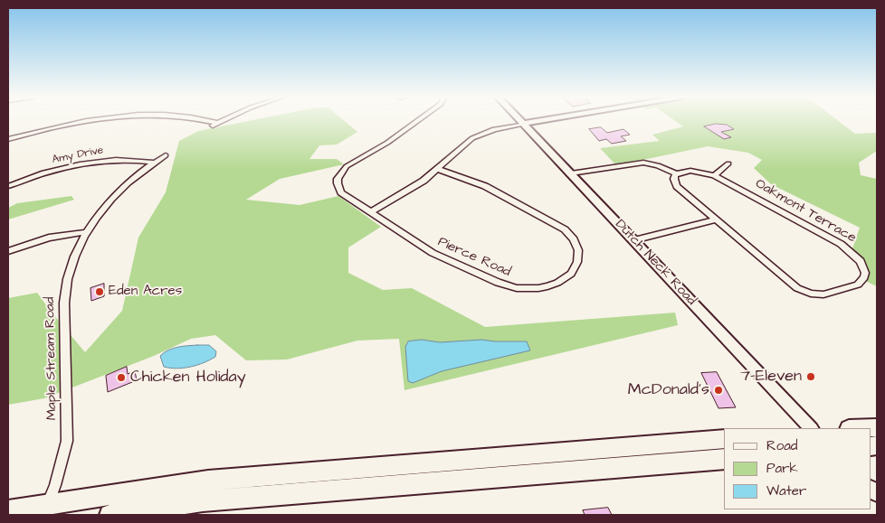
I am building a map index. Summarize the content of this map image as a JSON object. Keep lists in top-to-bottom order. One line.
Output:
{"streets":{"street":["Amy Drive","Oakmont Terrace","Pierce Road","Dutch Neck Road","Maple Stream Road"]},"crossings":[["Amy Drive","Maple Stream Road"],["Oakmont Terrace","Dutch Neck Road"]],"places":["Eden Acres","7-Eleven","Chicken Holiday","McDonald's"],"legend":["Road","Park","Water"]}
